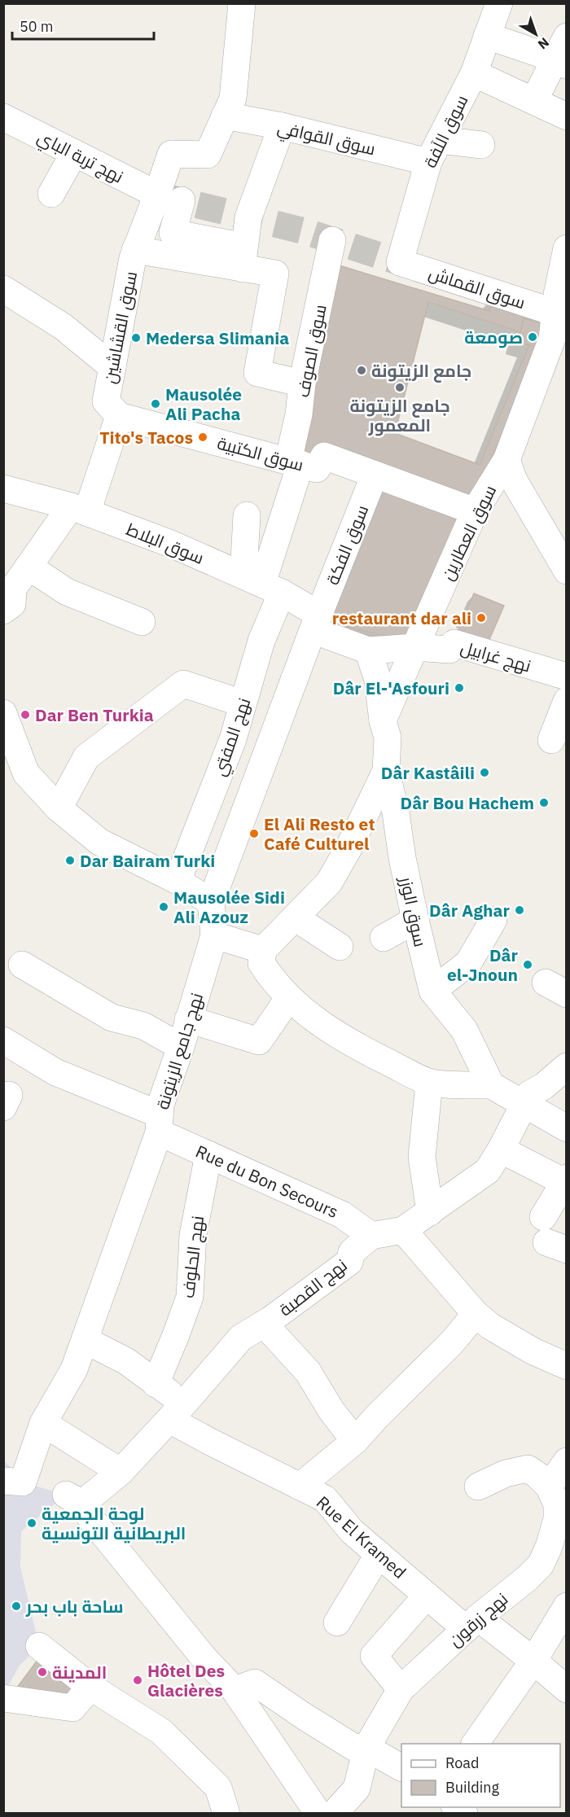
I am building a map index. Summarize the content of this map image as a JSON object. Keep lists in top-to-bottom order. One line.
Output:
{"streets":{"street":["سوق اللَفة","سوق القوافي","نهج تربة الباي","سوق القماش","سوق القشاشين","سوق الصوف","سوق الكتبية","سوق العطارين","سوق البلاط","سوق الفكة","نهج غرابيل","نهج المفتي","سوق الوزر","نهج جامع الزيتونة","Rue du Bon Secours","نهج الحلوف","نهج القصبة","Rue El Kramed","نهج زرقون"]},"crossings":[["سوق اللَفة","سوق القوافي"],["سوق اللَفة","سوق القماش"],["نهج تربة الباي","سوق القشاشين"],["سوق القماش","سوق العطارين"],["سوق القشاشين","سوق الكتبية"],["سوق الصوف","سوق الكتبية"],["سوق الصوف","سوق البلاط"],["سوق الصوف","نهج المفتي"],["سوق الكتبية","سوق العطارين"],["سوق الكتبية","سوق الفكة"],["سوق العطارين","نهج غرابيل"],["سوق العطارين","سوق الوزر"],["سوق البلاط","سوق الفكة"],["سوق البلاط","نهج غرابيل"],["سوق البلاط","نهج المفتي"],["سوق البلاط","نهج جامع الزيتونة"],["سوق الفكة","نهج غرابيل"],["سوق الفكة","نهج جامع الزيتونة"],["نهج غرابيل","نهج جامع الزيتونة"],["نهج جامع الزيتونة","Rue du Bon Secours"],["نهج جامع الزيتونة","Rue El Kramed"],["Rue du Bon Secours","نهج الحلوف"],["Rue du Bon Secours","نهج القصبة"],["نهج الحلوف","Rue El Kramed"],["نهج القصبة","Rue El Kramed"],["Rue El Kramed","نهج زرقون"]],"places":["صومعة","Medersa Slimania","جامع الزيتونة","جامع الزيتونة المعمور","Mausolée Ali Pacha","Tito's Tacos","restaurant dar ali","Dâr El-'Asfouri","Dar Ben Turkia","Dâr Kastâili","Dâr Bou Hachem","El Ali Resto et Café Culturel","Dar Bairam Turki","Mausolée Sidi Ali Azouz","Dâr Aghar","Dâr el-Jnoun","لوحة الجمعية البريطانية التونسية","ساحة باب بحر","المدينة","Hôtel Des Glacières"],"legend":["Road","Building"],"scale_bar":"50 m","north":"bottom right"}
